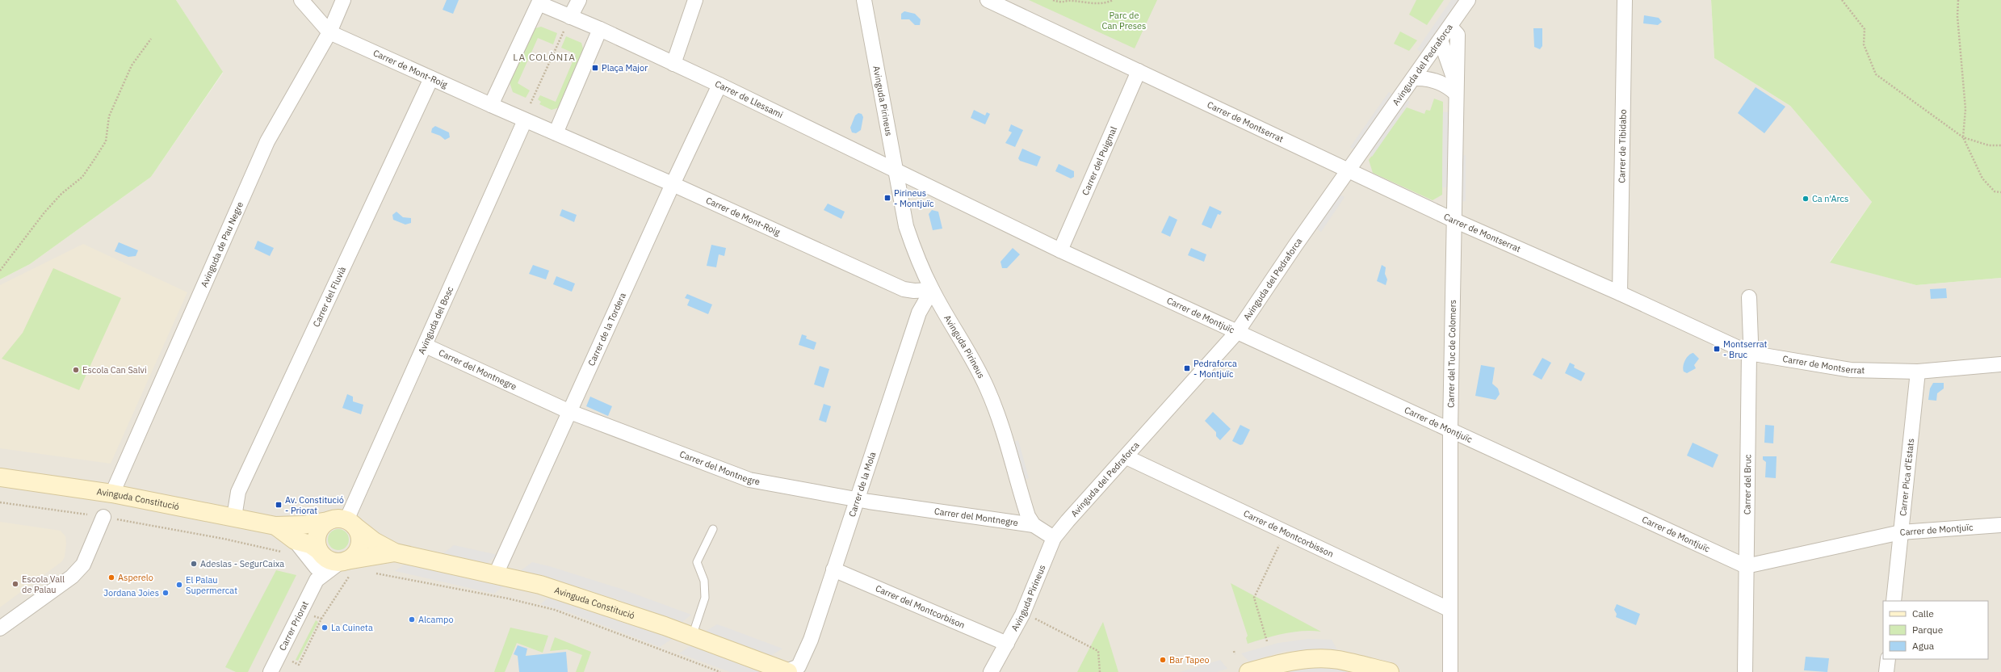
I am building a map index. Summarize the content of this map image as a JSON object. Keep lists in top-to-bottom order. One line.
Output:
{"streets":{"street":["Avinguda del Pedraforca","Carrer de Mont-Roig","Carrer de Llessami","Avinguda Pirineus","Carrer de Montserrat","Carrer de Tibidabo","Carrer del Puigmal","Avinguda de Pau Negre","Carrer del Fluvià","Carrer de Montjuïc","Avinguda del Bosc","Carrer de la Tordera","Carrer del Tuc de Colomers","Carrer del Montnegre","Carrer Pica d'Estats","Carrer de la Mola","Carrer del Bruc","Avinguda Constitució","Carrer de Montcorbisson","Carrer del Montcorbison","Carrer Priorat"]},"crossings":[["Avinguda del Pedraforca","Avinguda Pirineus"],["Avinguda del Pedraforca","Carrer de Montserrat"],["Avinguda del Pedraforca","Carrer de Montjuïc"],["Avinguda del Pedraforca","Carrer del Tuc de Colomers"],["Avinguda del Pedraforca","Carrer de Montcorbisson"],["Carrer de Mont-Roig","Avinguda Pirineus"],["Carrer de Mont-Roig","Avinguda de Pau Negre"],["Carrer de Mont-Roig","Carrer del Fluvià"],["Carrer de Mont-Roig","Carrer de la Tordera"],["Carrer de Mont-Roig","Carrer de la Mola"],["Carrer de Llessami","Avinguda Pirineus"],["Carrer de Llessami","Carrer de Montjuïc"],["Carrer de Llessami","Carrer de la Tordera"],["Avinguda Pirineus","Carrer de Montjuïc"],["Avinguda Pirineus","Carrer del Montnegre"],["Avinguda Pirineus","Carrer de la Mola"],["Avinguda Pirineus","Carrer del Montcorbison"],["Carrer de Montserrat","Carrer de Tibidabo"],["Carrer de Montserrat","Carrer del Puigmal"],["Carrer de Montserrat","Carrer del Tuc de Colomers"],["Carrer de Montserrat","Carrer Pica d'Estats"],["Carrer de Montserrat","Carrer del Bruc"],["Carrer del Puigmal","Carrer de Montjuïc"],["Avinguda de Pau Negre","Avinguda Constitució"],["Carrer del Fluvià","Avinguda Constitució"],["Carrer de Montjuïc","Carrer del Tuc de Colomers"],["Carrer de Montjuïc","Carrer Pica d'Estats"],["Carrer de Montjuïc","Carrer del Bruc"],["Avinguda del Bosc","Carrer del Montnegre"],["Avinguda del Bosc","Avinguda Constitució"],["Avinguda del Bosc","Carrer Priorat"],["Carrer de la Tordera","Carrer del Montnegre"],["Carrer de la Tordera","Avinguda Constitució"],["Carrer del Tuc de Colomers","Carrer de Montcorbisson"],["Carrer del Montnegre","Carrer de la Mola"],["Carrer de la Mola","Avinguda Constitució"],["Carrer de la Mola","Carrer del Montcorbison"],["Avinguda Constitució","Carrer Priorat"]],"districts":["LA COLÒNIA"],"parks":["Parc de Can Preses"],"places":{"transit":["Plaça Major","Pirineus - Montjuïc","Montserrat - Bruc","Pedraforca - Montjuïc","Av. Constitució - Priorat"],"other":["Ca n'Arcs","Escola Can Salvi","Adeslas - SegurCaixa","Asperelo","Escola Vall de Palau","El Palau Supermercat","Jordana Joies","Alcampo","La Cuineta","Bar Tapeo"]},"legend":["Calle","Parque","Agua"]}
